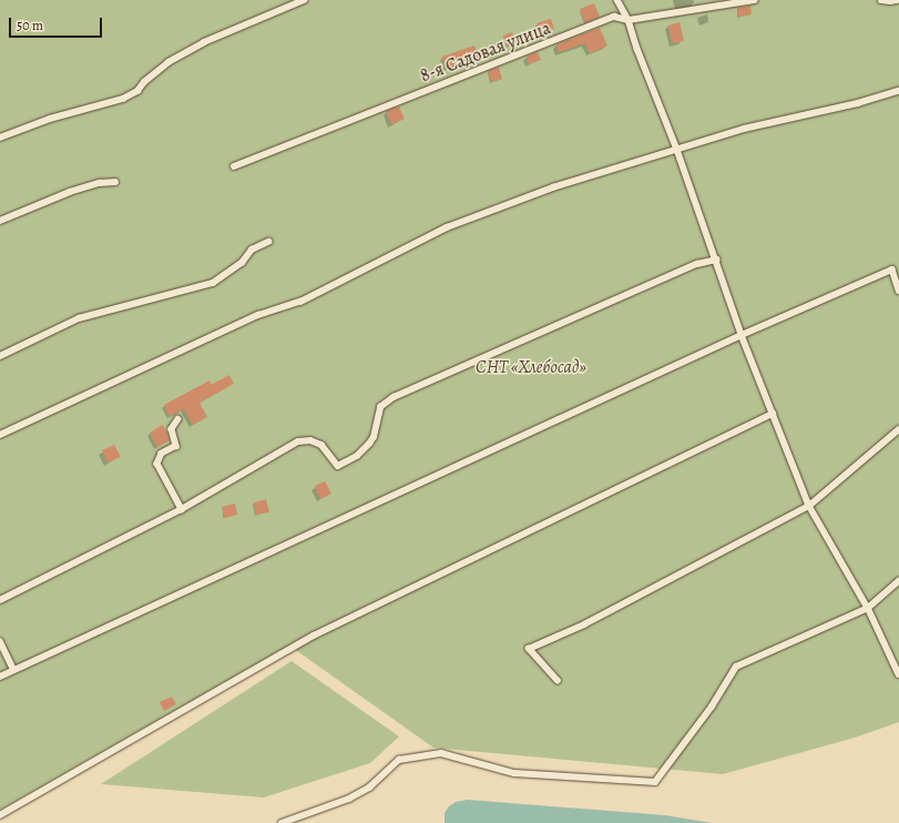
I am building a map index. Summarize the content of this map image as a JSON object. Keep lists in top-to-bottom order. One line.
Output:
{"streets":{"lane":["8-я Садовая улица"]},"parks":["СНТ «Хлебосад»"],"scale_bar":"50 m"}
